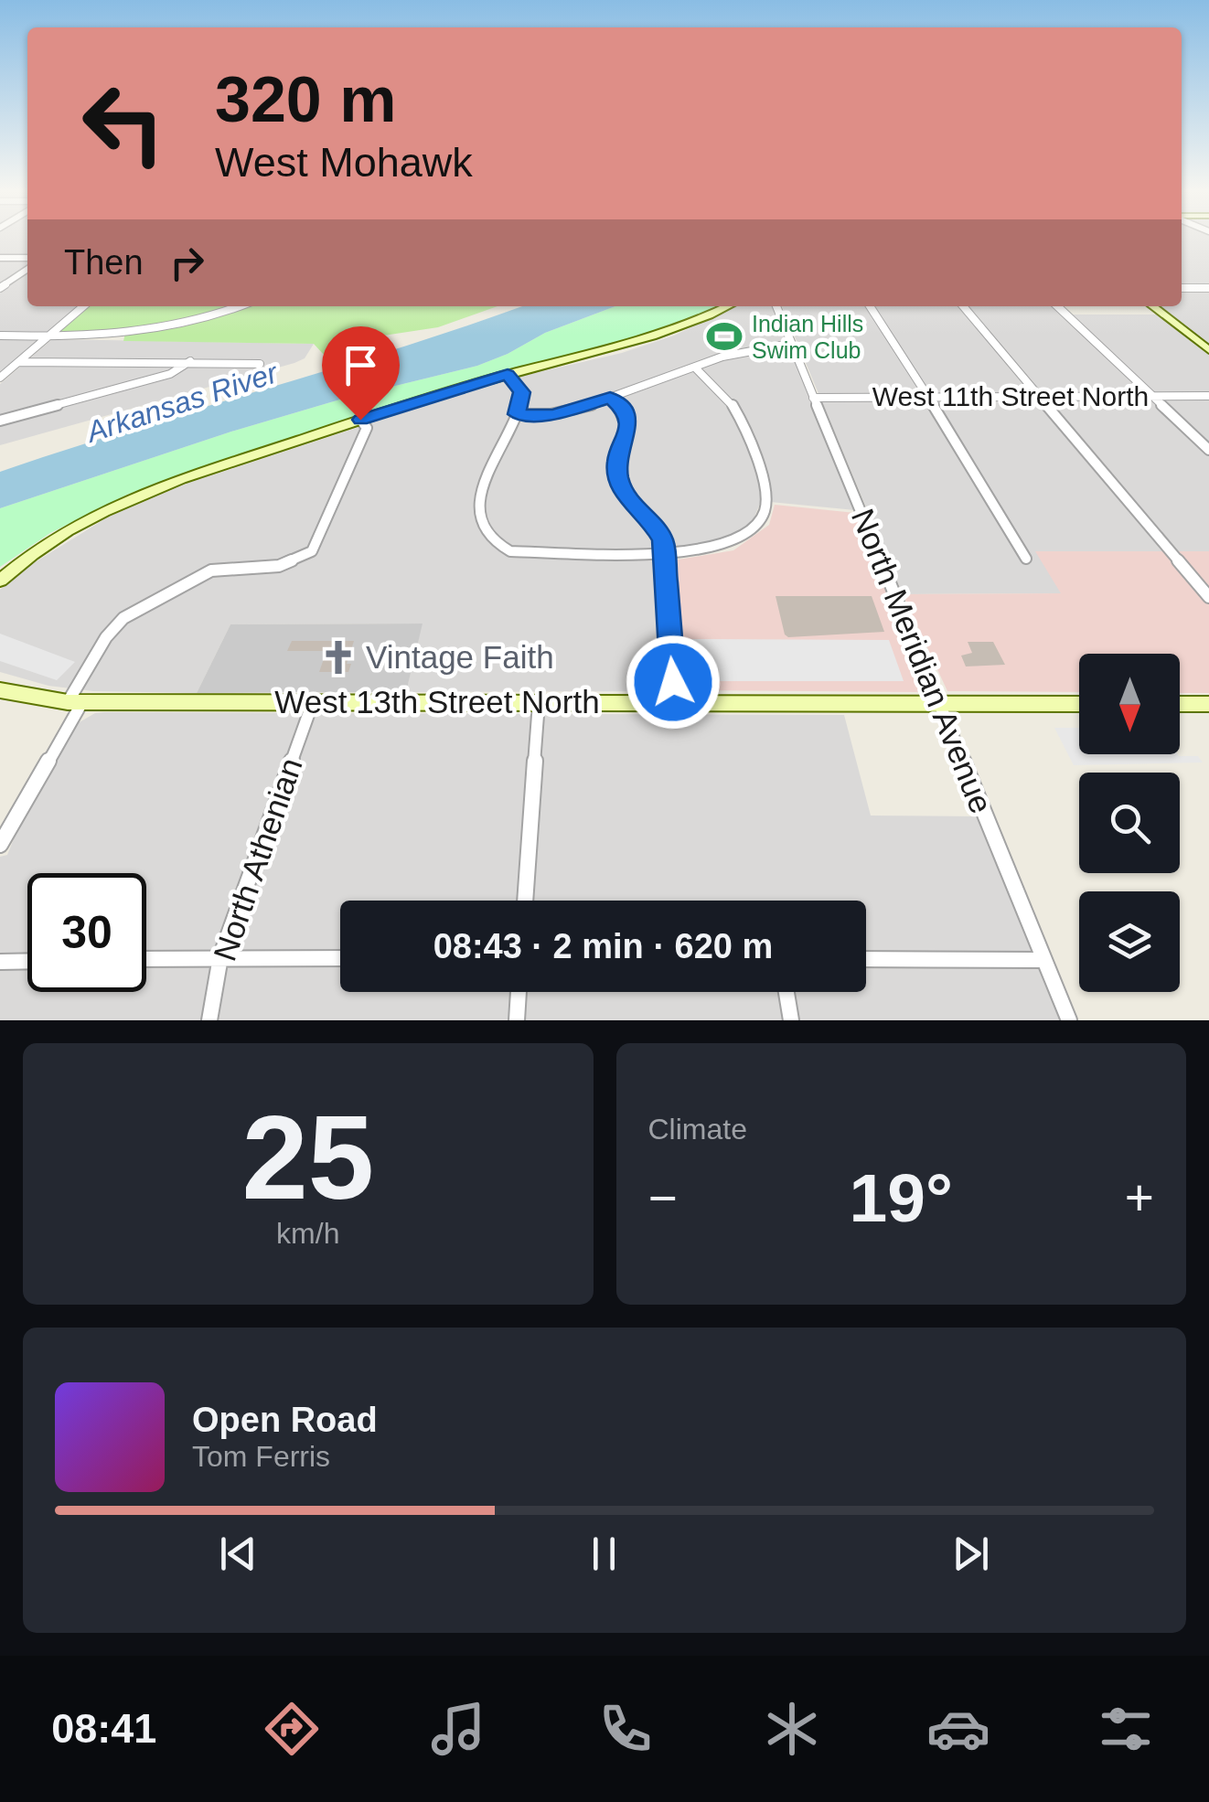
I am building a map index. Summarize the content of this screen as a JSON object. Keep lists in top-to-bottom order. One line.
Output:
{"streets":{"street":["West 11th Street North","North Meridian Avenue","West 13th Street North","North Athenian"]},"crossings":[["West 11th Street North","North Meridian Avenue"],["North Meridian Avenue","West 13th Street North"],["West 13th Street North","North Athenian"]],"water":["Arkansas River"],"places":{"sports":["Indian Hills Swim Club"],"church":["Vintage Faith"]},"north":"bottom","page":{"turn":["320 m","West Mohawk"],"then":"Then","limit":"30","trip":"08:43 · 2 min · 620 m","tile":[["25","km/h"],"Climate"],"heat":["−","19°","+"],"song":["Open Road","Tom Ferris"],"tabs":"08:41"}}
